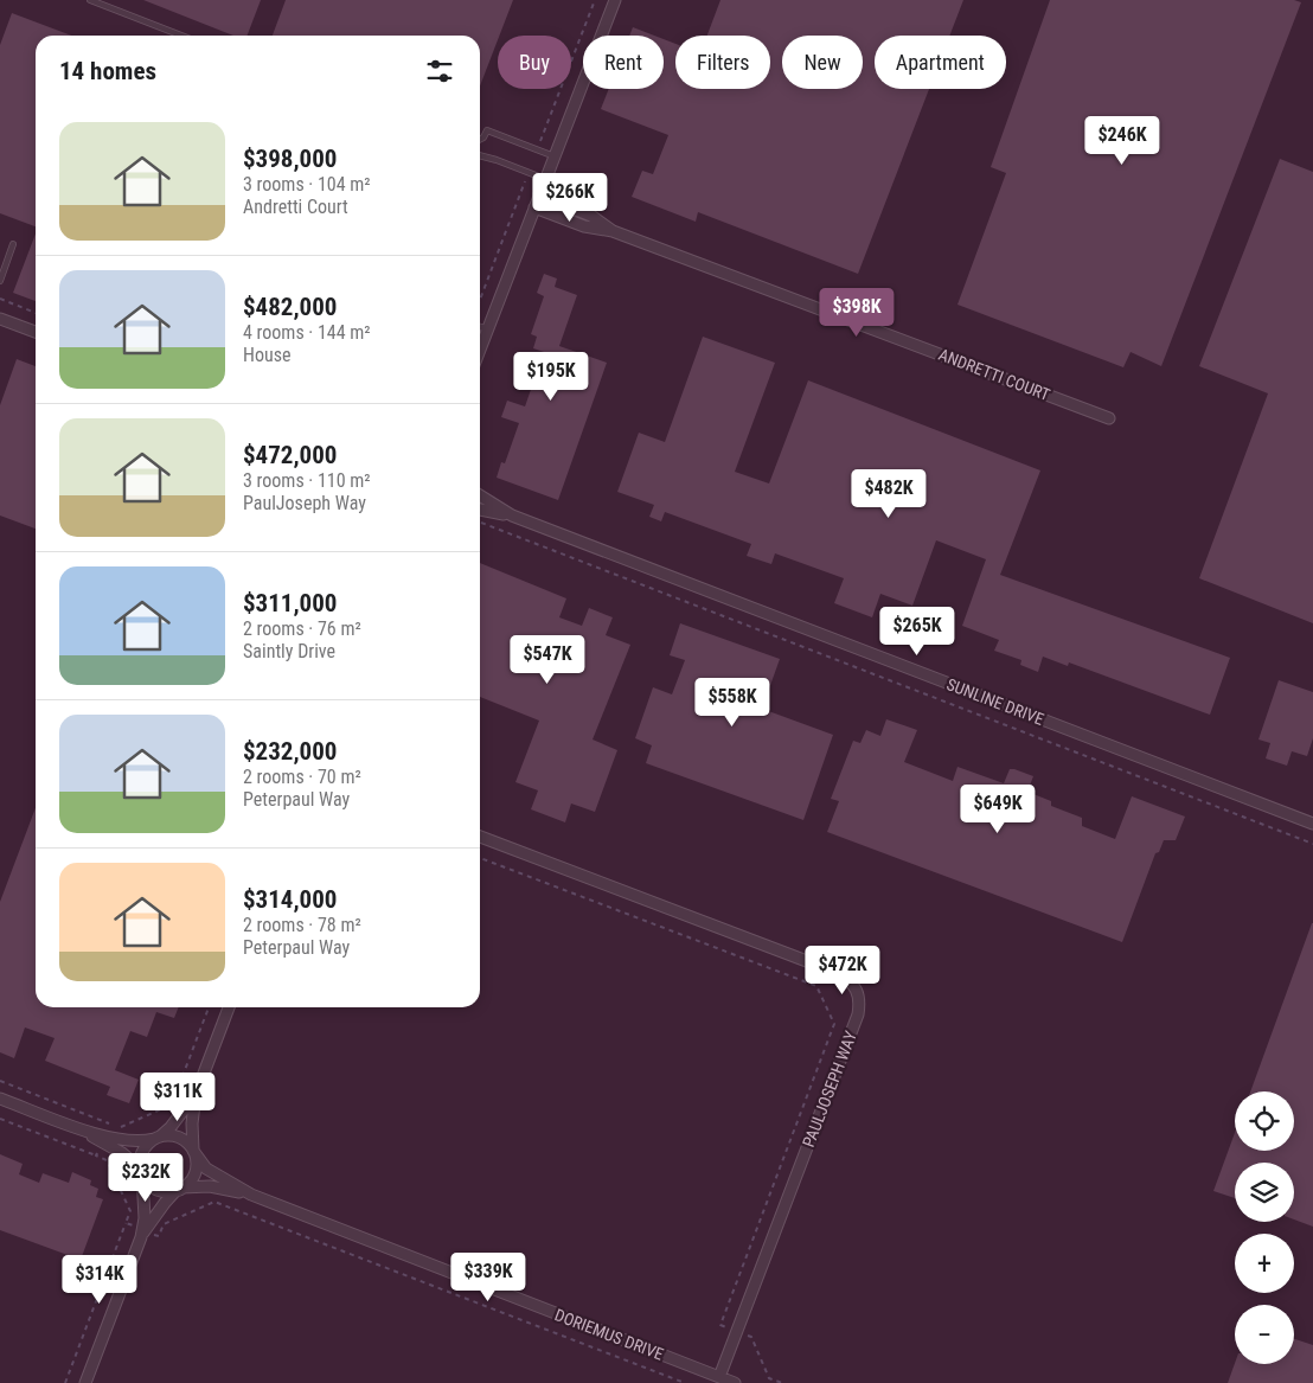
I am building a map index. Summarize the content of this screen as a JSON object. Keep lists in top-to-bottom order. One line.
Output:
{"streets":{"street":["ANDRETTI COURT","SUNLINE DRIVE","PAULJOSEPH WAY","DORIEMUS DRIVE"]},"crossings":[["PAULJOSEPH WAY","DORIEMUS DRIVE"]],"page":{"chip":["Buy","Rent","Filters","New","Apartment"],"heading":"14 homes","list":[{"name":"$398,000","note":"3 rooms · 104 m² · Andretti Court"},{"name":"$482,000","note":"4 rooms · 144 m² · House"},{"name":"$472,000","note":"3 rooms · 110 m² · PaulJoseph Way"},{"name":"$311,000","note":"2 rooms · 76 m² · Saintly Drive"},{"name":"$232,000","note":"2 rooms · 70 m² · Peterpaul Way"},{"name":"$314,000","note":"2 rooms · 78 m² · Peterpaul Way"}],"price":["$246K","$266K","$398K","$195K","$482K","$265K","$547K","$558K","$649K","$472K","$311K","$232K","$339K","$314K"],"map_buttons":["+","−"]}}
